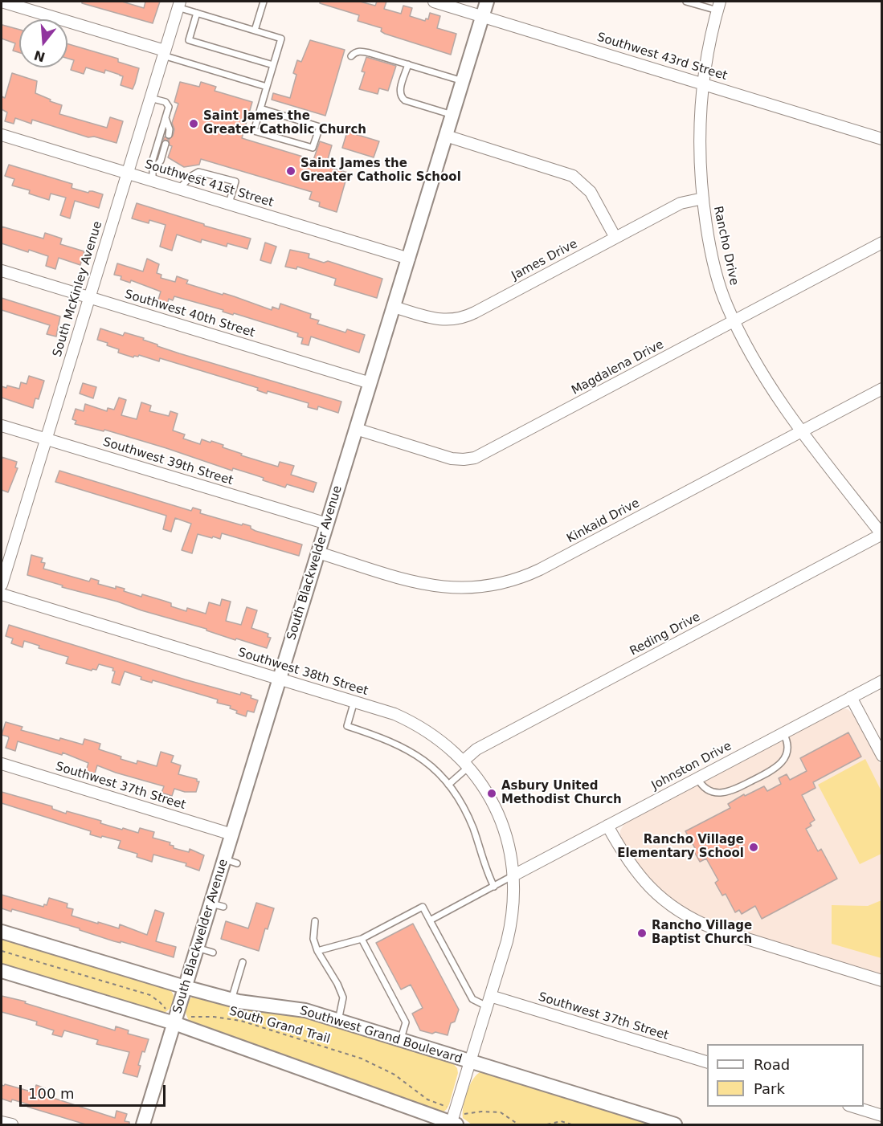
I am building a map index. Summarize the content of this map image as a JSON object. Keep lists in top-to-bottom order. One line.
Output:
{"streets":{"street":["Southwest 43rd Street","Southwest 41st Street","Rancho Drive","James Drive","South McKinley Avenue","Southwest 40th Street","Magdalena Drive","Southwest 39th Street","Kinkaid Drive","South Blackwelder Avenue","Reding Drive","Southwest 38th Street","Johnston Drive","Southwest 37th Street","Southwest Grand Boulevard"],"path":["South Grand Trail"]},"crossings":[["Southwest 43rd Street","Rancho Drive"],["Southwest 43rd Street","South Blackwelder Avenue"],["Southwest 41st Street","South McKinley Avenue"],["Southwest 41st Street","South Blackwelder Avenue"],["Rancho Drive","James Drive"],["Rancho Drive","Magdalena Drive"],["Rancho Drive","Kinkaid Drive"],["Rancho Drive","Reding Drive"],["James Drive","South Blackwelder Avenue"],["South McKinley Avenue","Southwest 40th Street"],["South McKinley Avenue","Southwest 39th Street"],["Southwest 40th Street","South Blackwelder Avenue"],["Magdalena Drive","South Blackwelder Avenue"],["Southwest 39th Street","South Blackwelder Avenue"],["Kinkaid Drive","South Blackwelder Avenue"],["South Blackwelder Avenue","Southwest 38th Street"],["South Blackwelder Avenue","Southwest 37th Street"],["South Blackwelder Avenue","South Grand Trail"],["South Blackwelder Avenue","Southwest Grand Boulevard"],["Reding Drive","Southwest 38th Street"],["Southwest 38th Street","Johnston Drive"],["Southwest 38th Street","Southwest 37th Street"],["Southwest 38th Street","South Grand Trail"],["Southwest 38th Street","Southwest Grand Boulevard"]],"places":["Saint James the Greater Catholic Church","Saint James the Greater Catholic School","Asbury United Methodist Church","Rancho Village Elementary School","Rancho Village Baptist Church"],"legend":["Road","Park"],"scale_bar":"100 m","north":"bottom"}
